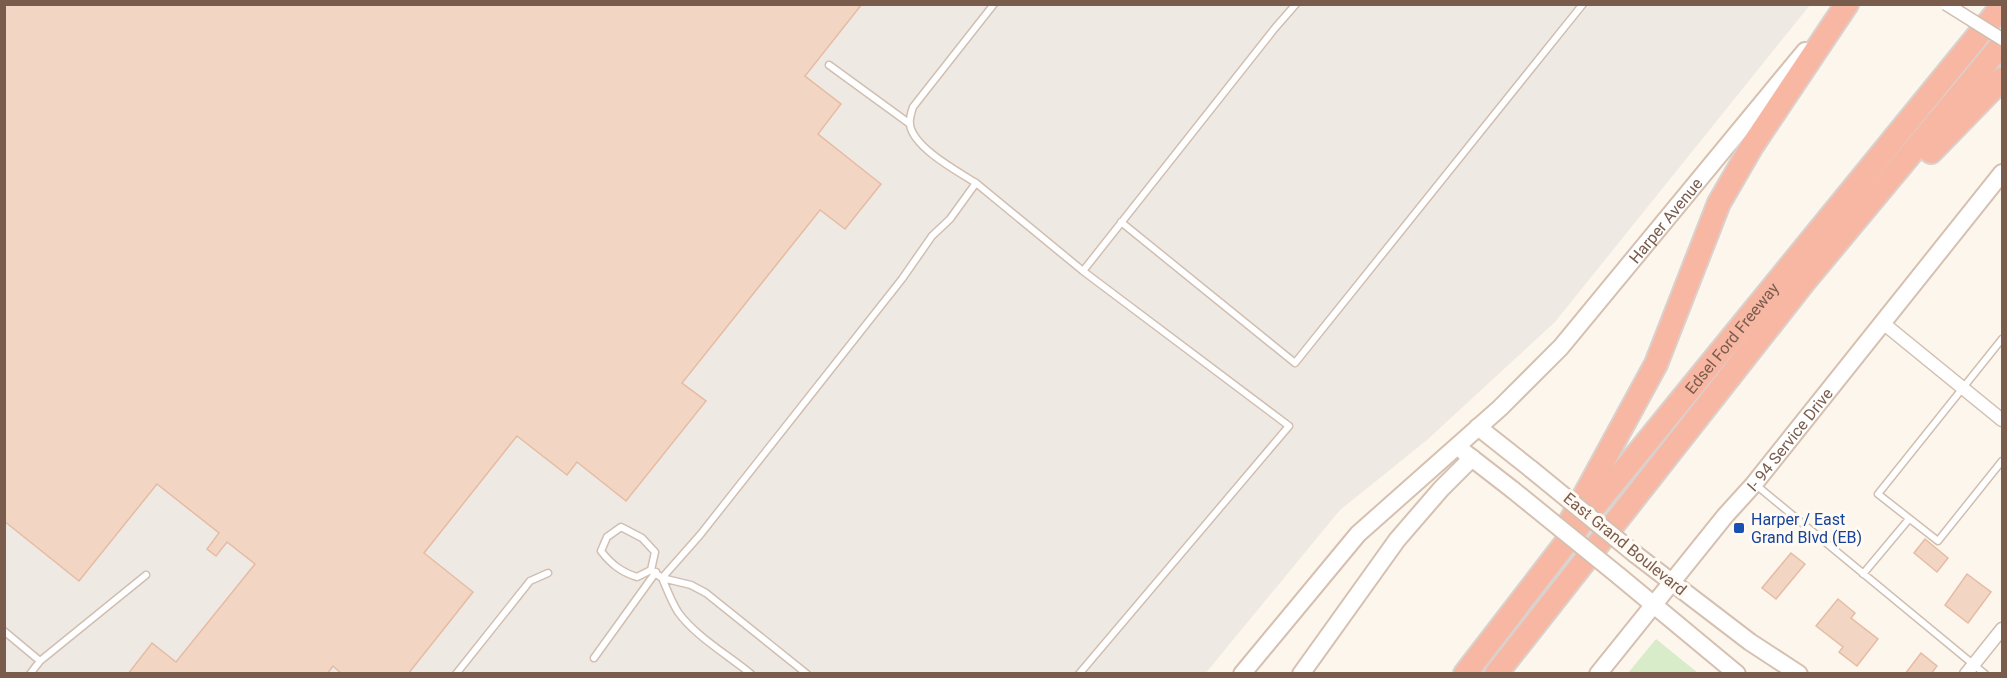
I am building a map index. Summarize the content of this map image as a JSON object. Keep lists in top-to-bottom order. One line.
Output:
{"streets":{"highway":["Edsel Ford Freeway"],"main road":["Harper Avenue","I- 94 Service Drive","East Grand Boulevard"]},"crossings":[["Harper Avenue","East Grand Boulevard"],["I- 94 Service Drive","East Grand Boulevard"]],"places":{"transit":["Harper / East Grand Blvd (EB)"]}}
